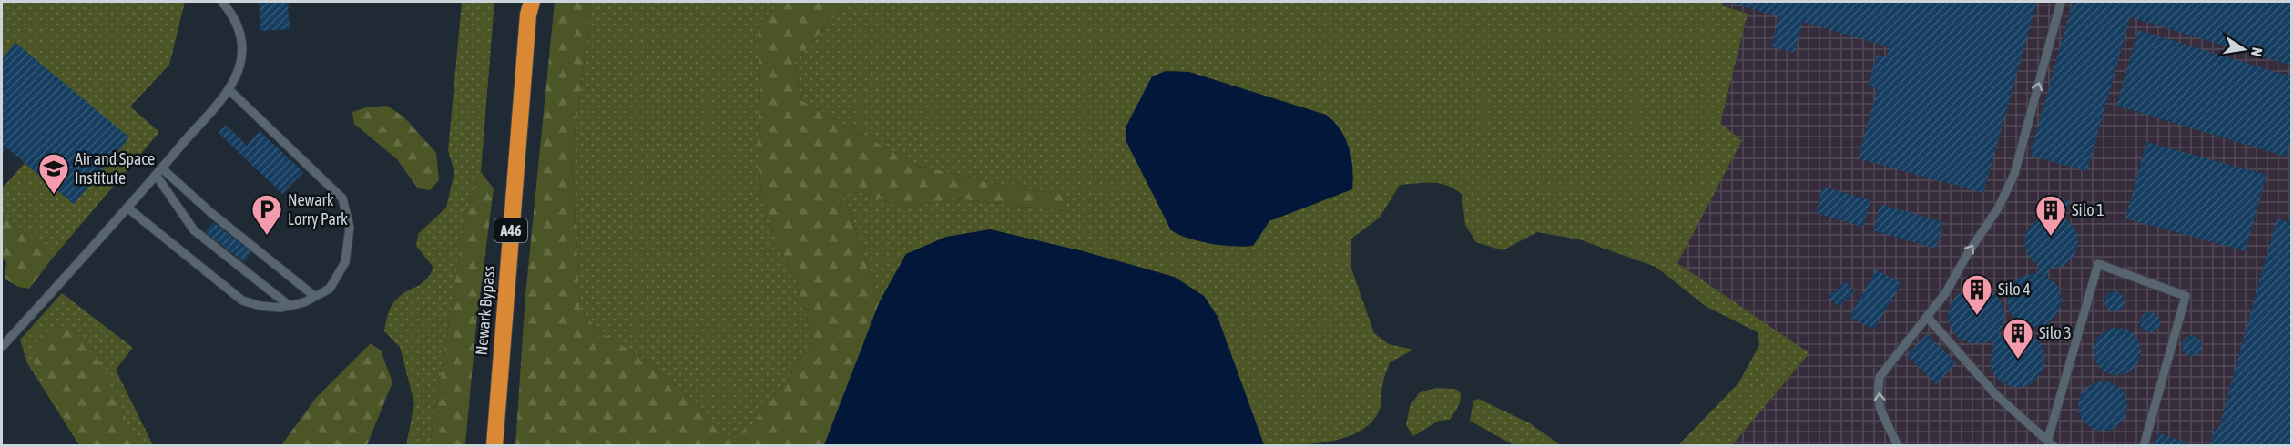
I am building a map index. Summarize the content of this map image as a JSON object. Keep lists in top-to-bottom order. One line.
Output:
{"streets":{"highway":["A46","Newark Bypass"]},"places":{"school or university":["Air and Space Institute"],"parking":["Newark Lorry Park"],"building":["Silo 1","Silo 4","Silo 3"]},"north":"right"}
